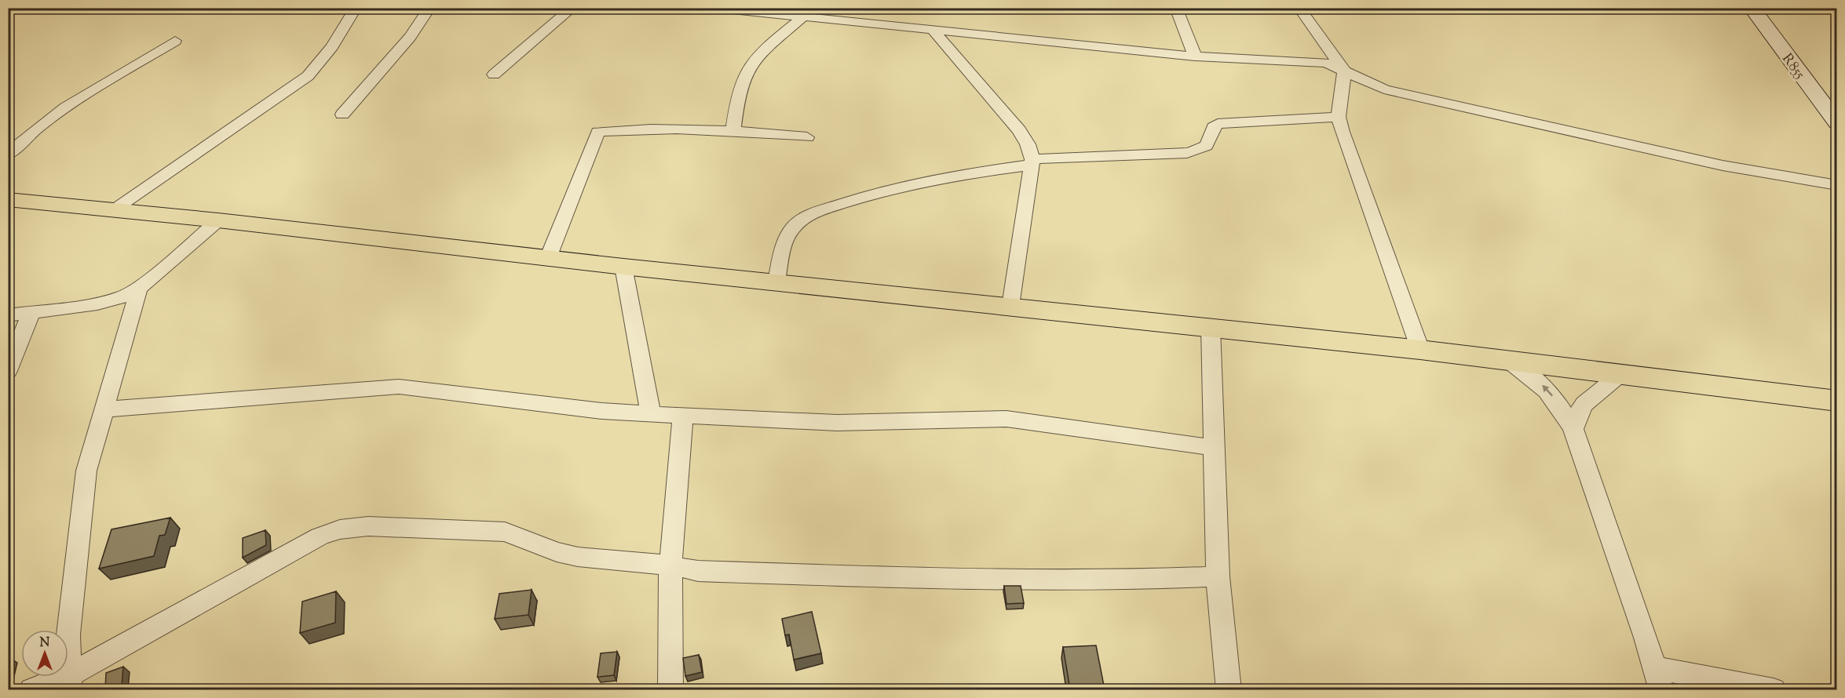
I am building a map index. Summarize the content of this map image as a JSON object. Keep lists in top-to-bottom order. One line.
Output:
{"streets":{"street":["R855"]},"north":"top"}
